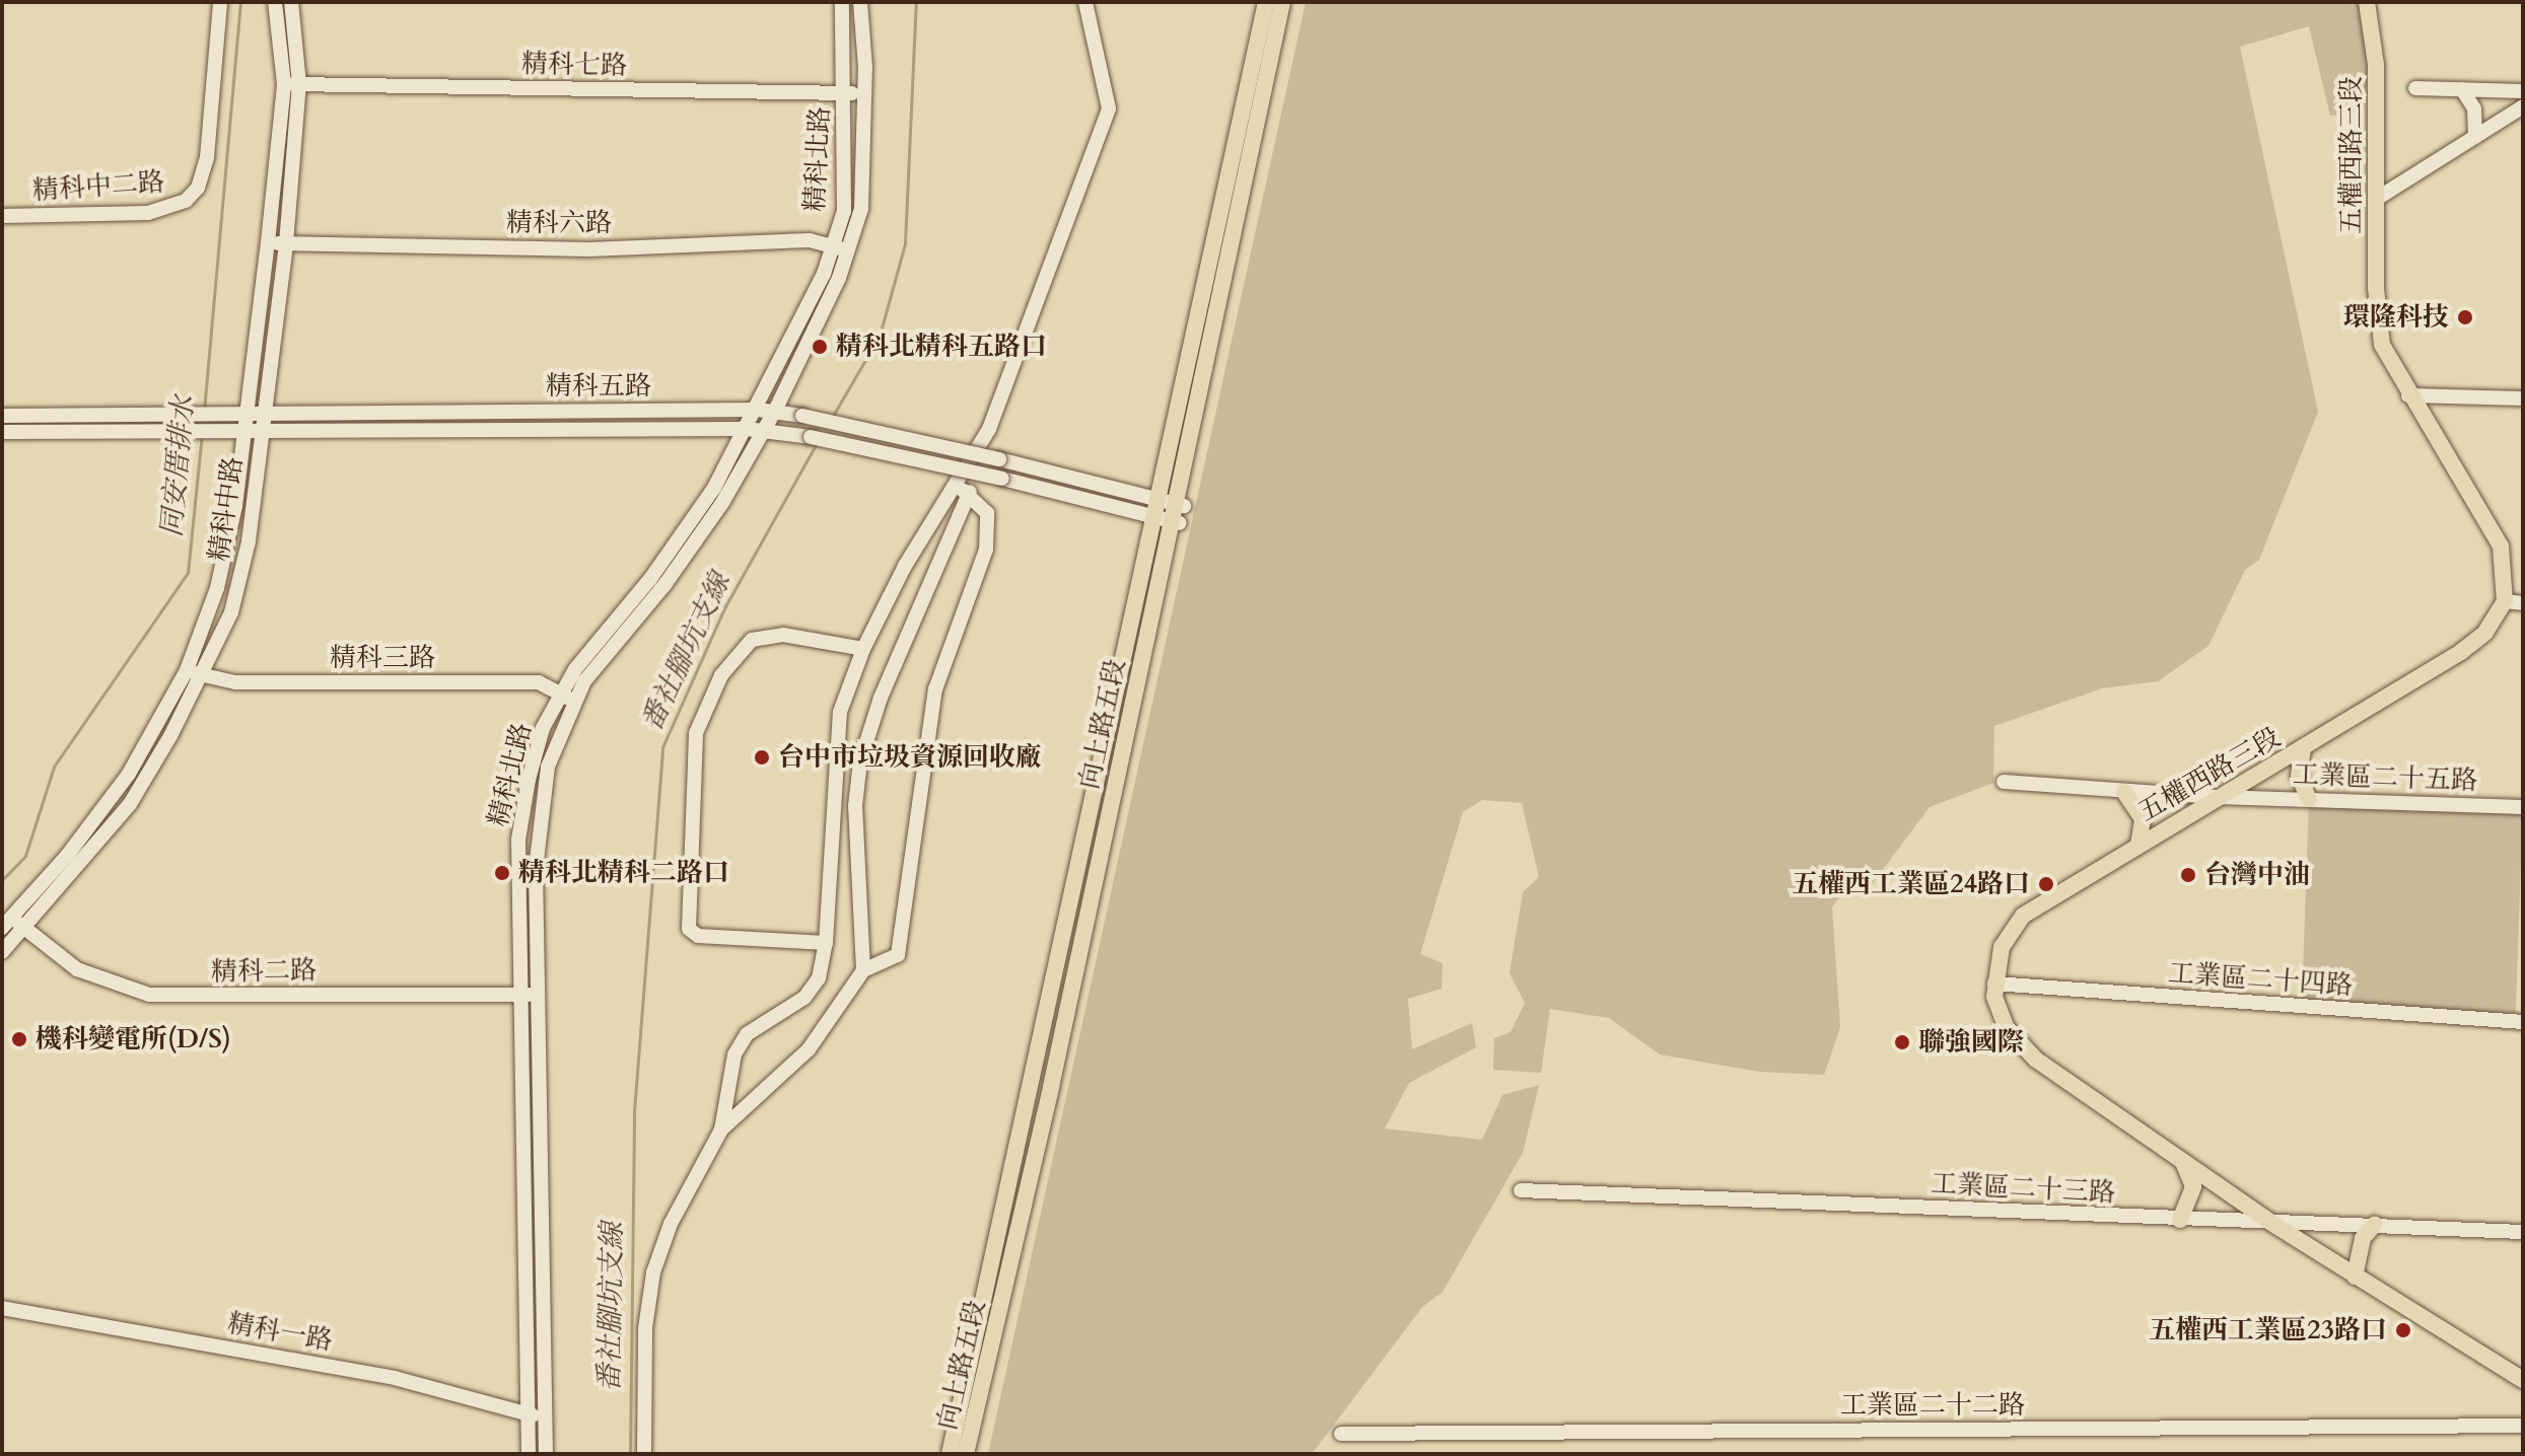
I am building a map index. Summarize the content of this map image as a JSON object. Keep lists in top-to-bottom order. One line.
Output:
{"streets":{"main road":["五權西路三段","向上路五段"],"street":["精科七路","精科北路","精科中二路","精科六路","精科五路","精科中路","精科三路","工業區二十五路","精科二路","工業區二十四路","工業區二十三路","精科一路","工業區二十二路"]},"crossings":[["精科七路","精科北路"],["精科七路","精科中路"],["五權西路三段","工業區二十五路"],["五權西路三段","工業區二十四路"],["五權西路三段","工業區二十三路"],["精科北路","精科六路"],["精科北路","精科五路"],["精科北路","精科三路"],["精科北路","精科二路"],["精科北路","精科一路"],["精科六路","精科中路"],["精科五路","精科中路"],["精科五路","向上路五段"],["精科中路","精科三路"],["精科中路","精科二路"]],"water":["同安厝排水","番社腳坑支線"],"places":["環隆科技","精科北精科五路口","台中市垃圾資源回收廠","精科北精科二路口","台灣中油","五權西工業區24路口","機科變電所(D/S)","聯強國際","五權西工業區23路口"]}
